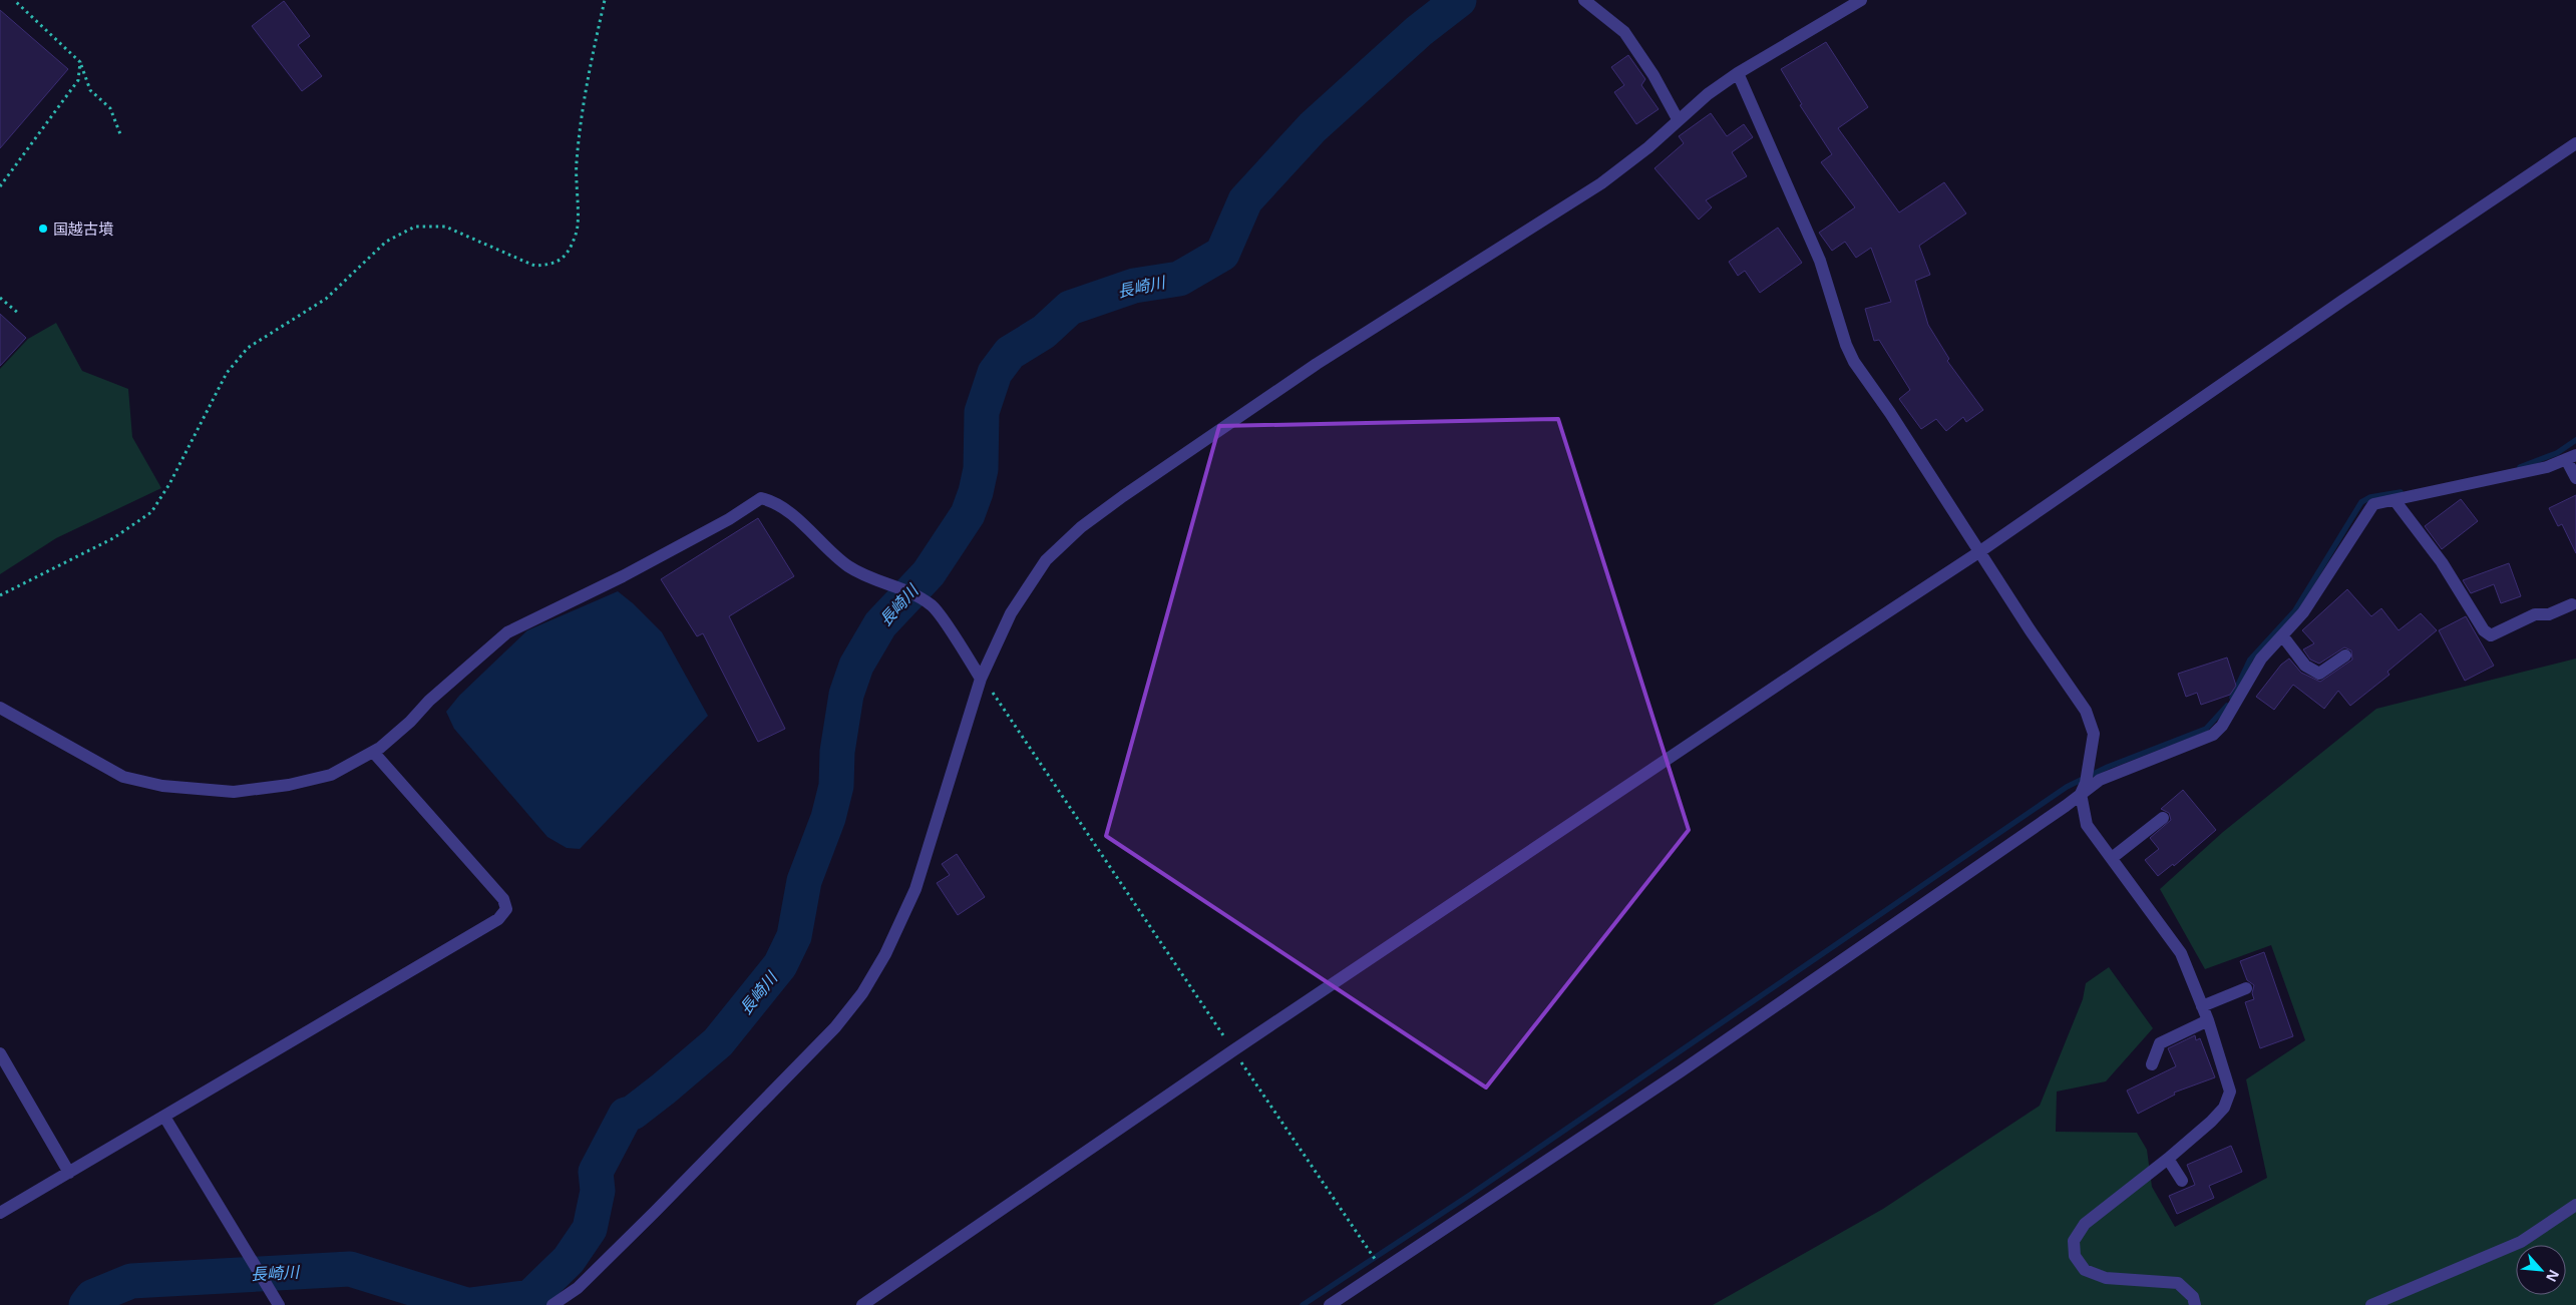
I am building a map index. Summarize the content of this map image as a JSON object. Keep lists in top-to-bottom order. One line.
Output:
{"water":["長崎川"],"places":["国越古墳"],"north":"bottom right"}
